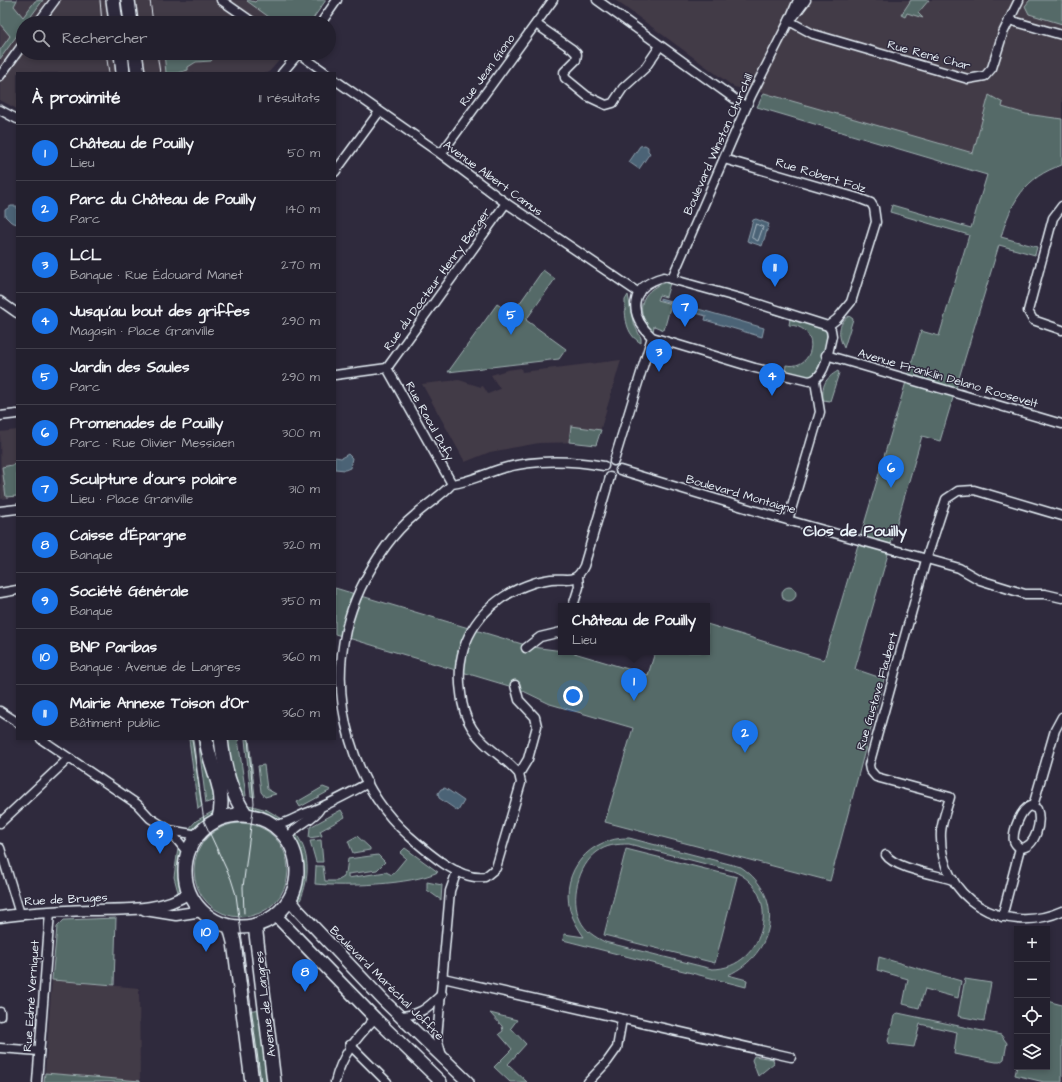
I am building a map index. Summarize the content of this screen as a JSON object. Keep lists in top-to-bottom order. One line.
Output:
{"streets":{"main road":["Boulevard Maréchal Joffre","Avenue de Langres"],"street":["Rue René Char","Rue Jean Giono","Boulevard Winston Churchill","Rue Robert Folz","Avenue Albert Camus","Rue du Docteur Henry Berger","Avenue Franklin Delano Roosevelt","Rue Raoul Dufy","Boulevard Montaigne","Rue Gustave Flaubert","Rue de Bruges","Rue Edmé Verniquet"]},"crossings":[["Rue René Char","Boulevard Winston Churchill"],["Rue Jean Giono","Avenue Albert Camus"],["Boulevard Winston Churchill","Rue Robert Folz"],["Avenue Albert Camus","Rue du Docteur Henry Berger"],["Rue du Docteur Henry Berger","Rue Raoul Dufy"],["Boulevard Montaigne","Rue Gustave Flaubert"],["Rue de Bruges","Boulevard Maréchal Joffre"],["Rue de Bruges","Rue Edmé Verniquet"],["Rue de Bruges","Avenue de Langres"],["Boulevard Maréchal Joffre","Avenue de Langres"]],"districts":["Clos de Pouilly"],"page":{"search":"Rechercher","heading":["À proximité","11 résultats"],"list":[{"mark":"1","name":"Château de Pouilly","note":"Lieu","value":"50 m"},{"mark":"2","name":"Parc du Château de Pouilly","note":"Parc","value":"140 m"},{"mark":"3","name":"LCL","note":"Banque · Rue Édouard Manet","value":"270 m"},{"mark":"4","name":"Jusqu'au bout des griffes","note":"Magasin · Place Granville","value":"290 m"},{"mark":"5","name":"Jardin des Saules","note":"Parc","value":"290 m"},{"mark":"6","name":"Promenades de Pouilly","note":"Parc · Rue Olivier Messiaen","value":"300 m"},{"mark":"7","name":"Sculpture d'ours polaire","note":"Lieu · Place Granville","value":"310 m"},{"mark":"8","name":"Caisse d'Épargne","note":"Banque","value":"320 m"},{"mark":"9","name":"Société Générale","note":"Banque","value":"350 m"},{"mark":"10","name":"BNP Paribas","note":"Banque · Avenue de Langres","value":"360 m"},{"mark":"11","name":"Mairie Annexe Toison d'Or","note":"Bâtiment public","value":"360 m"}],"pins":["11","7","5","3","4","6","1","2","9","10","8"],"popup":["Château de Pouilly","Lieu"],"map_buttons":["+","−"]}}
